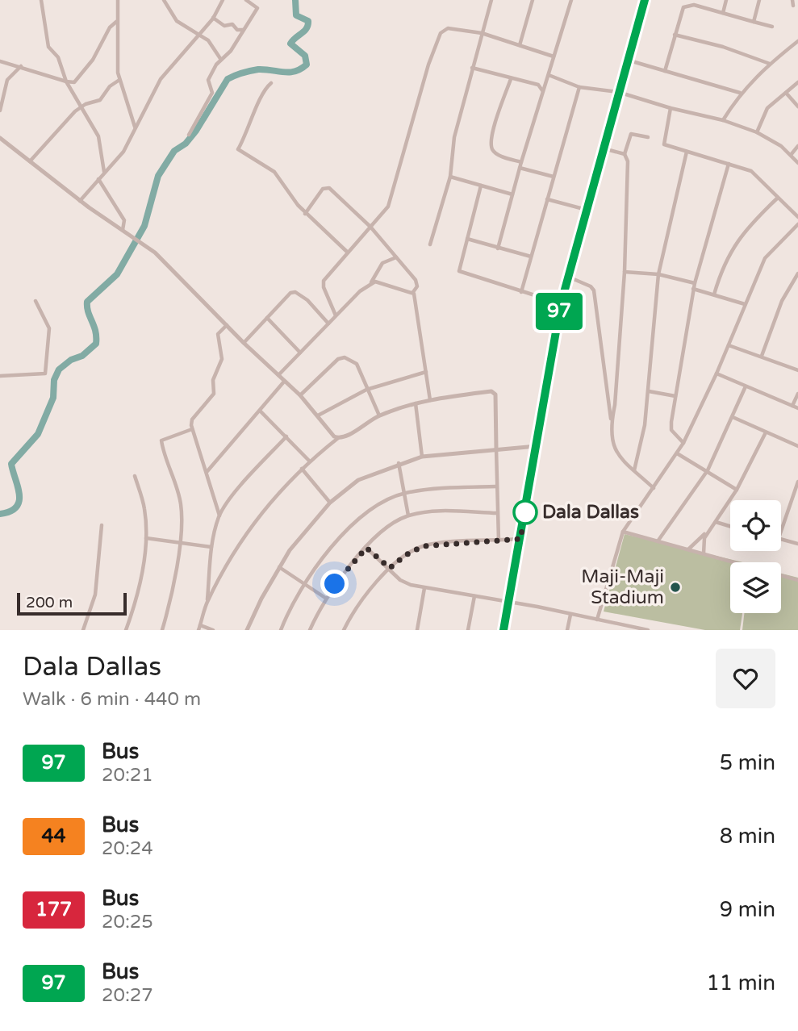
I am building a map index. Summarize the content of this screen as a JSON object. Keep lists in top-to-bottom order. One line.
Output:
{"places":["Dala Dallas","Maji-Maji Stadium"],"lines":["bus line 97"],"scale_bar":"200 m","page":{"on_map":"97","scale":"200 m","heading":["Dala Dallas","Walk · 6 min · 440 m"],"list":[{"mark":"97","name":"Bus","note":"20:21","value":"5 min"},{"mark":"44","name":"Bus","note":"20:24","value":"8 min"},{"mark":"177","name":"Bus","note":"20:25","value":"9 min"},{"mark":"97","name":"Bus","note":"20:27","value":"11 min"}]}}
